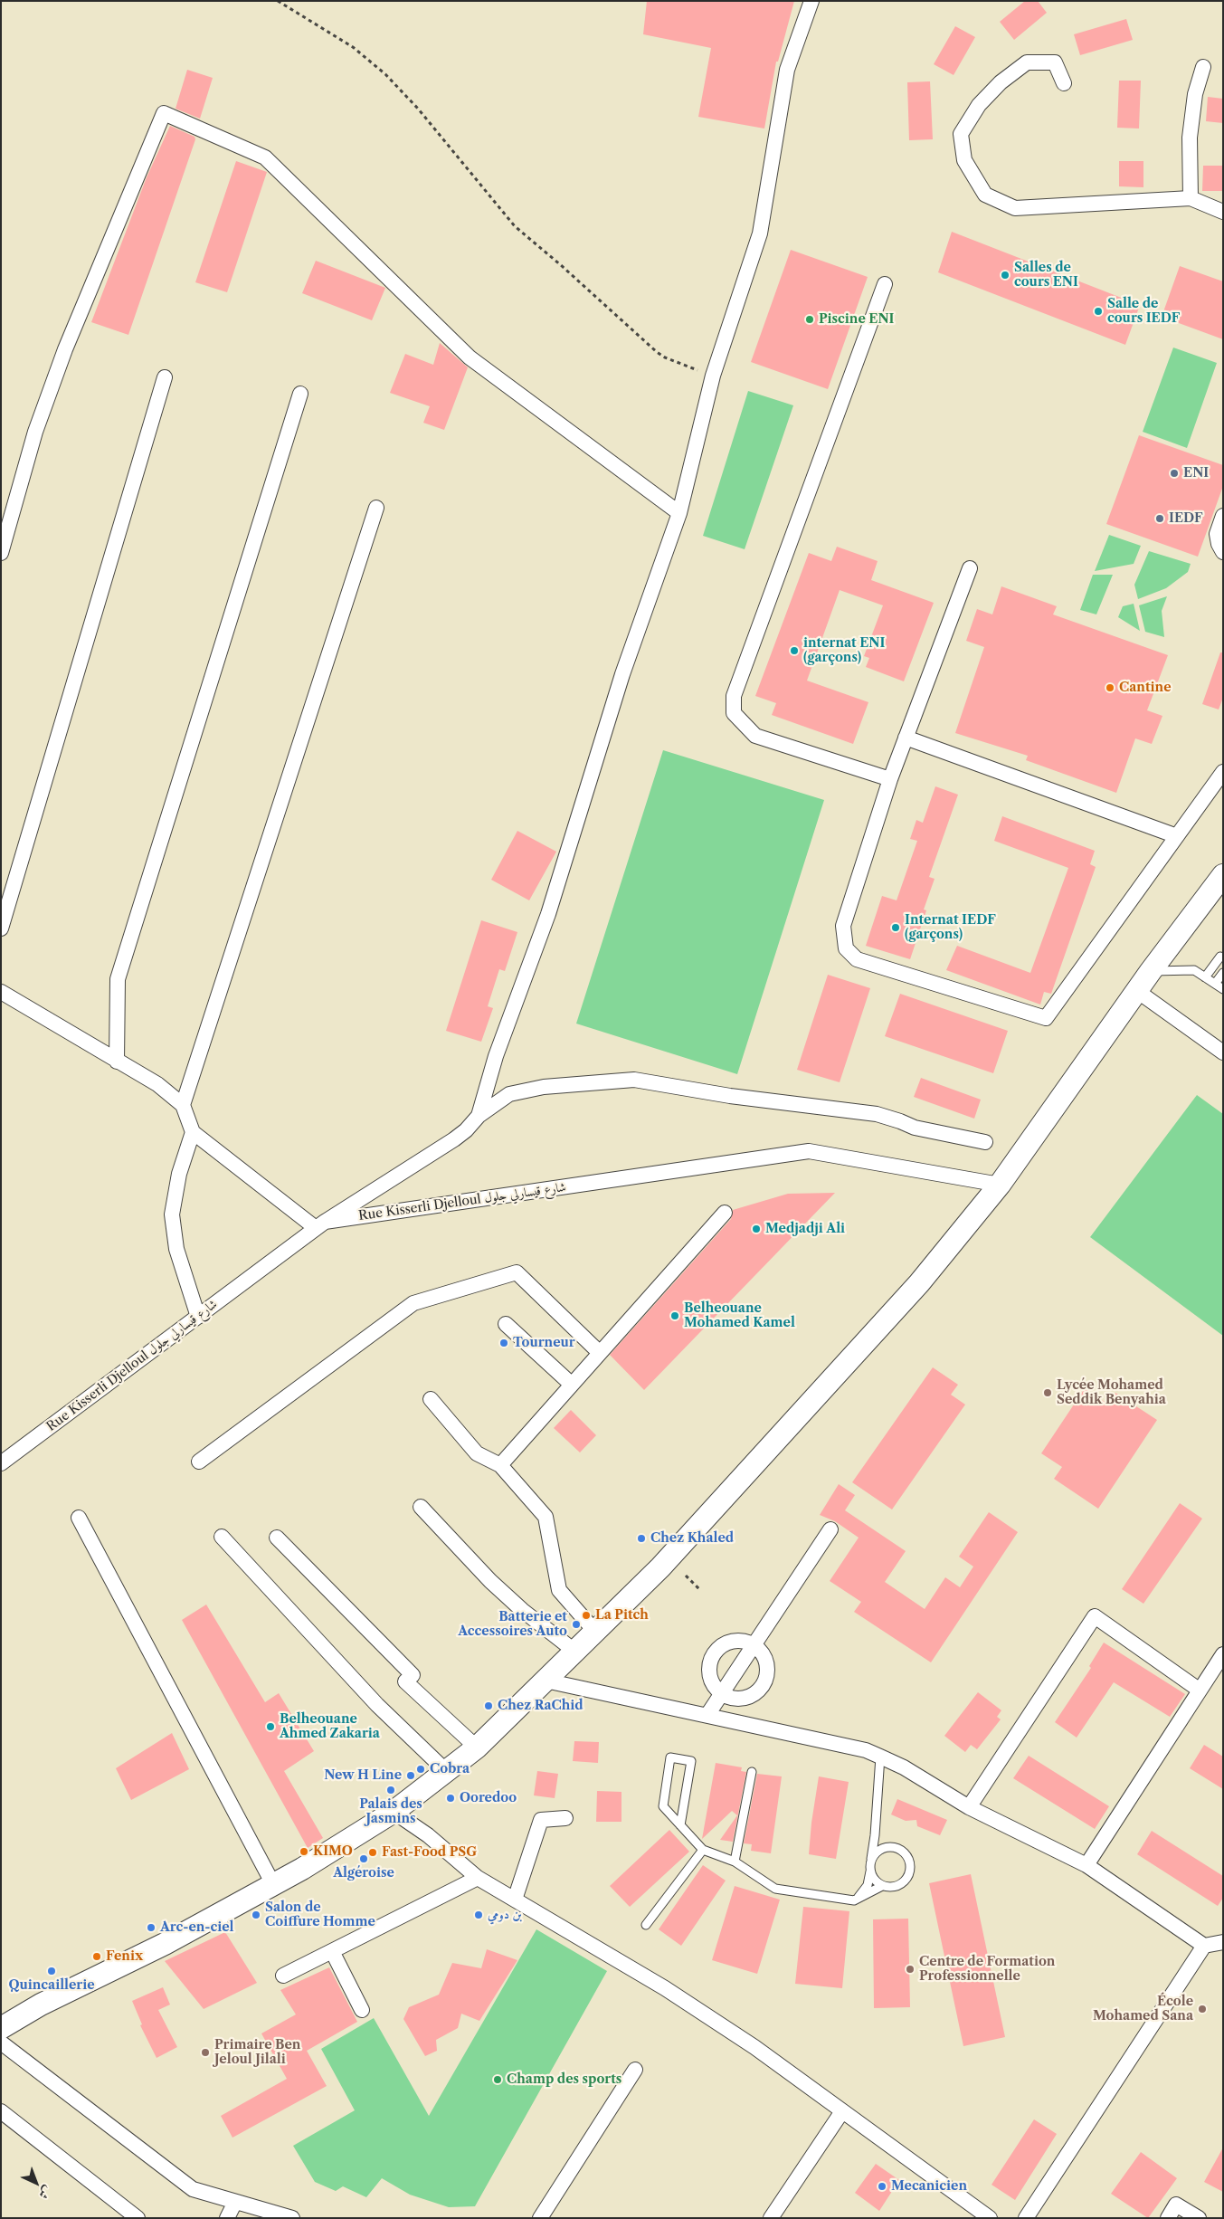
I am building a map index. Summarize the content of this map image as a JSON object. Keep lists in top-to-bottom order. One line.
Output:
{"streets":{"street":["Rue Kisserli Djelloul شارع قيسارلي جلول"]},"places":["Salles de cours ENI","Salle de cours IEDF","Piscine ENI","ENI","IEDF","internat ENI (garçons)","Cantine","Internat IEDF (garçons)","Medjadji Ali","Belheouane Mohamed Kamel","Tourneur","Lycée Mohamed Seddik Benyahia","Chez Khaled","La Pitch","Batterie et Accessoires Auto","Chez RaChid","Belheouane Ahmed Zakaria","Cobra","New H Line","Palais des Jasmins","Ooredoo","KIMO","Fast-Food PSG","Algéroise","Salon de Coiffure Homme","بن دومي","Arc-en-ciel","Fenix","Centre de Formation Professionnelle","Quincaillerie","École Mohamed Sana","Primaire Ben Jeloul Jilali","Champ des sports","Mecanicien"],"north":"bottom right"}
